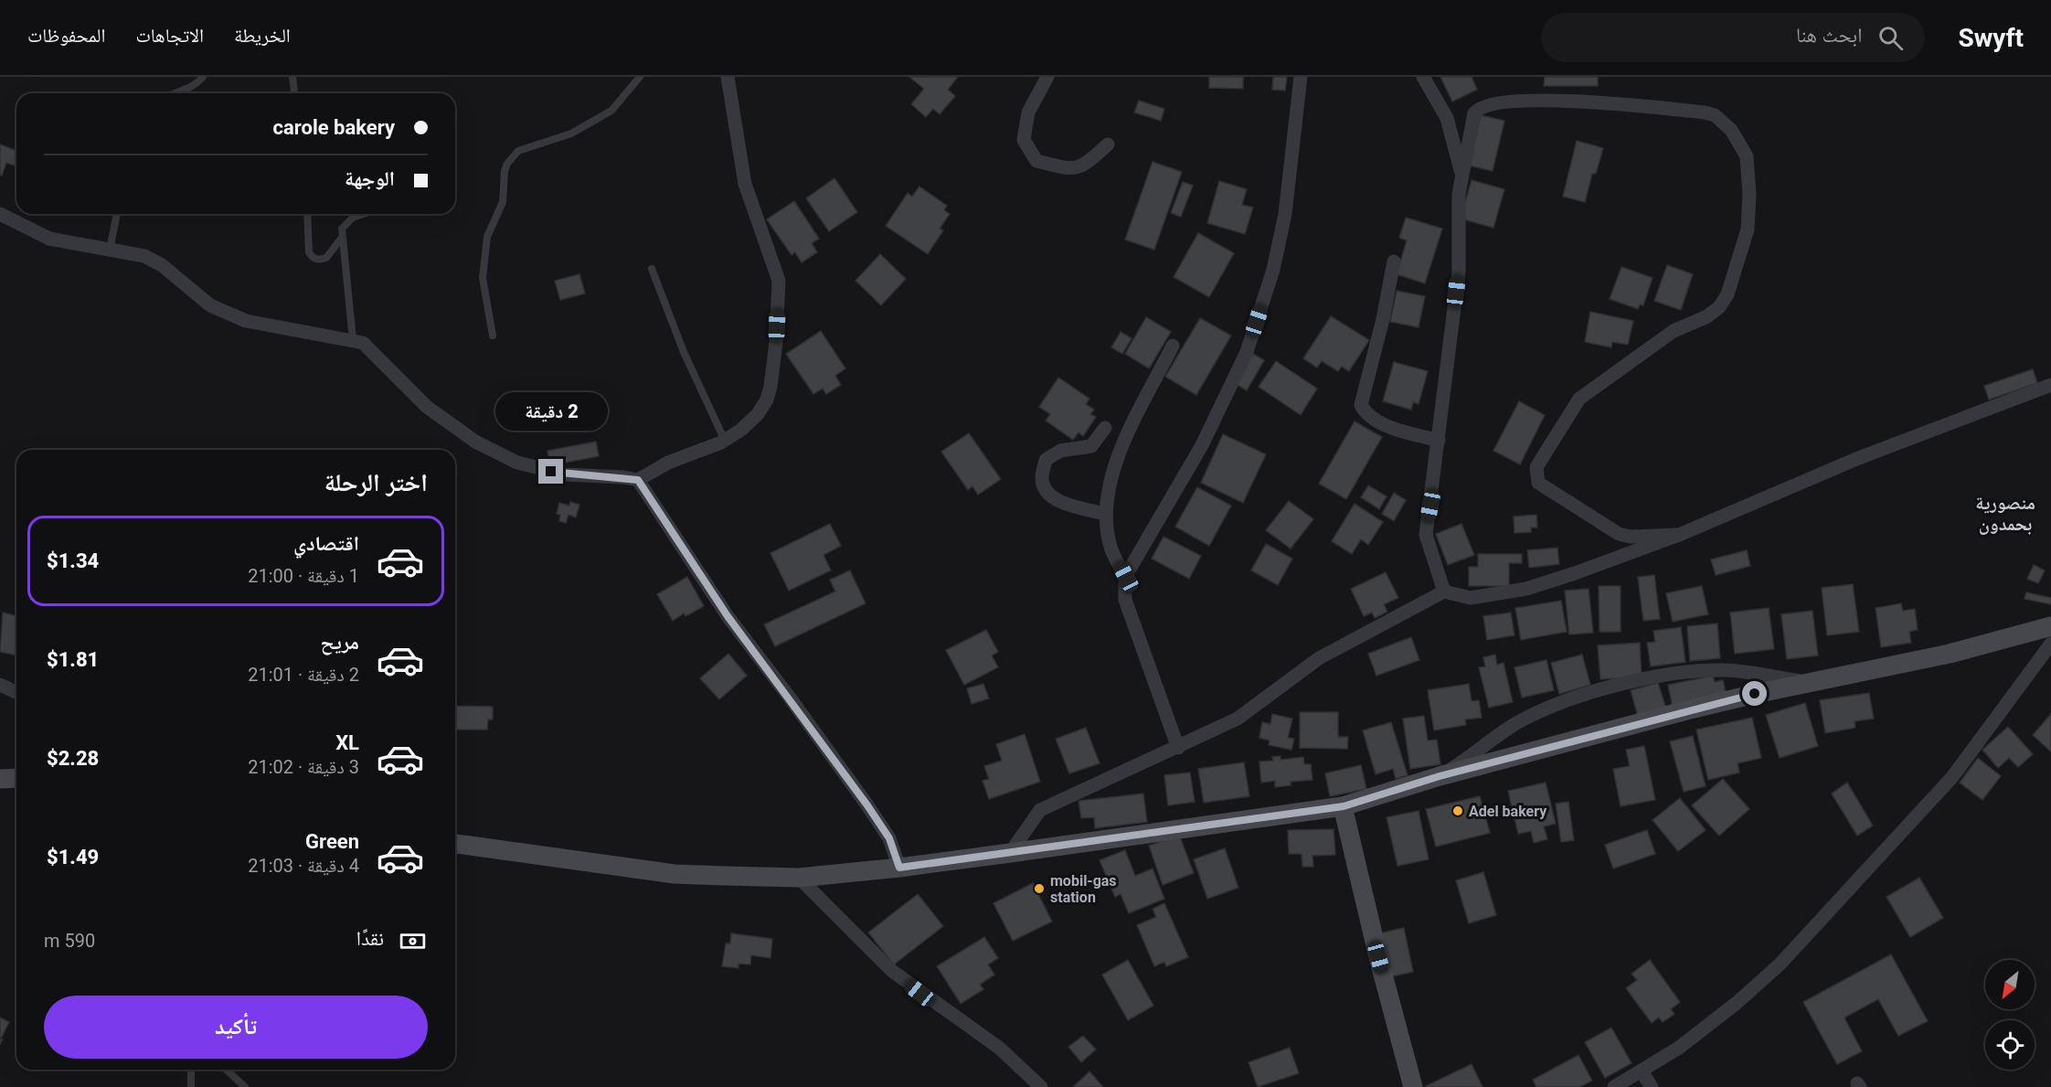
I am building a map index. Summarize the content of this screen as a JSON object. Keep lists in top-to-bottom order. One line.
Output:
{"districts":["منصورية بحمدون"],"places":["Adel bakery","mobil-gas station"],"north":"bottom left","page":{"header":"Swyft","search":"ابحث هنا","nav":["الخريطة","الاتجاهات","المحفوظات"],"banner":["carole bakery","الوجهة"],"bubble":"2 دقيقة","heading":"اختر الرحلة","list":[{"name":"اقتصادي","note":"1 دقيقة · 21:00","value":"$1.34"},{"name":"مريح","note":"2 دقيقة · 21:01","value":"$1.81"},{"name":"XL","note":"3 دقيقة · 21:02","value":"$2.28"},{"name":"Green","note":"4 دقيقة · 21:03","value":"$1.49"}],"pay":["نقدًا","590 m"],"buttons":"تأكيد"}}
